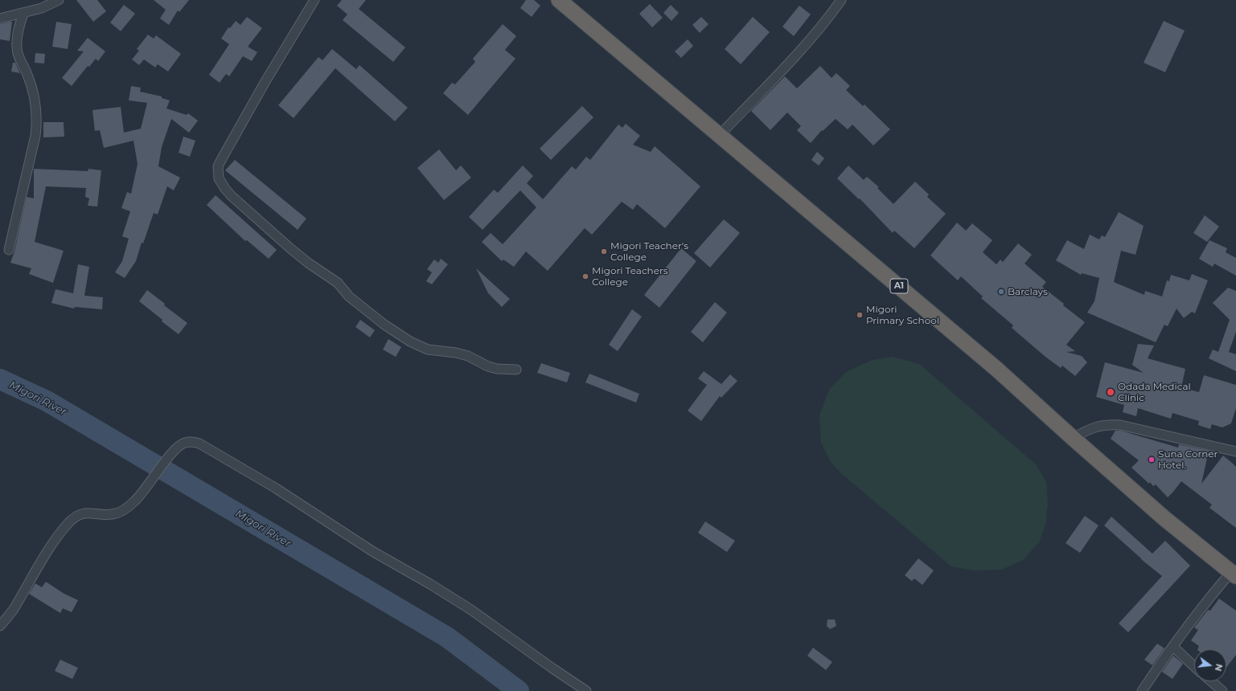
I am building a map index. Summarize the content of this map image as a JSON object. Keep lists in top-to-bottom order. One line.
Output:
{"streets":{"highway":["A1"]},"water":["Migori River"],"places":["Migori Teacher's College","Migori Teachers College","Barclays","Migori Primary School","Odada Medical Clinic","Suna Corner Hotel."],"north":"right"}
